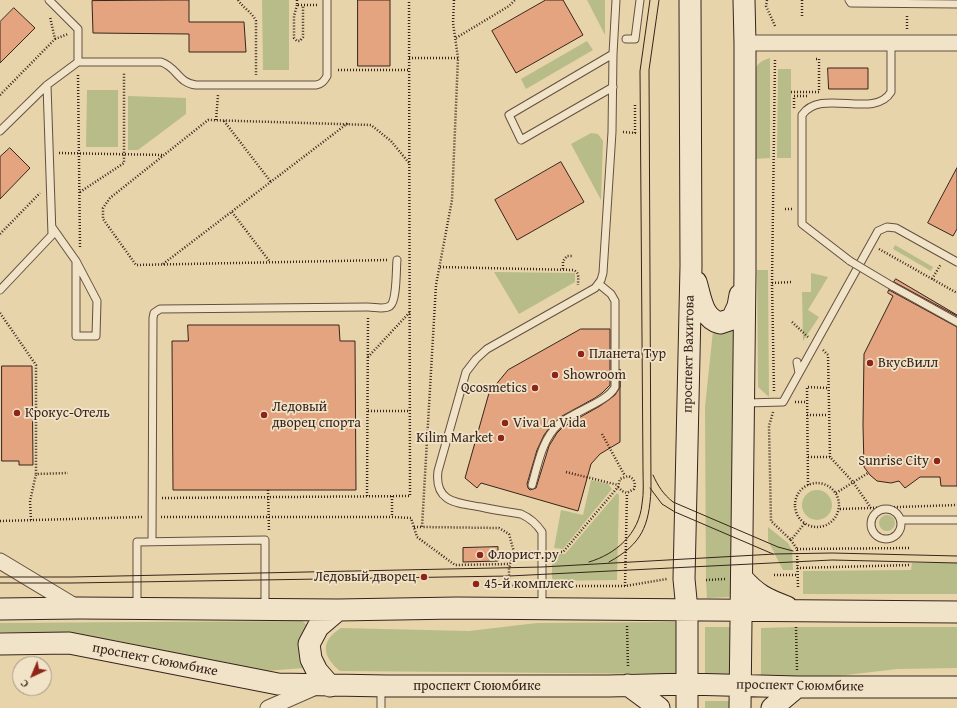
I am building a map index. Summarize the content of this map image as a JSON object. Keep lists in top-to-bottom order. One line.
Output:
{"streets":{"main road":["проспект Вахитова","проспект Сююмбике"]},"crossings":[["проспект Вахитова","проспект Сююмбике"]],"places":["Планета Тур","ВкусВилл","Showroom","Qcosmetics","Крокус-Отель","Ледовый дворец спорта","Viva La Vida","Kilim Market","Sunrise City","Флорист.ру","Ледовый дворец","45-й комплекс"],"north":"bottom left"}
